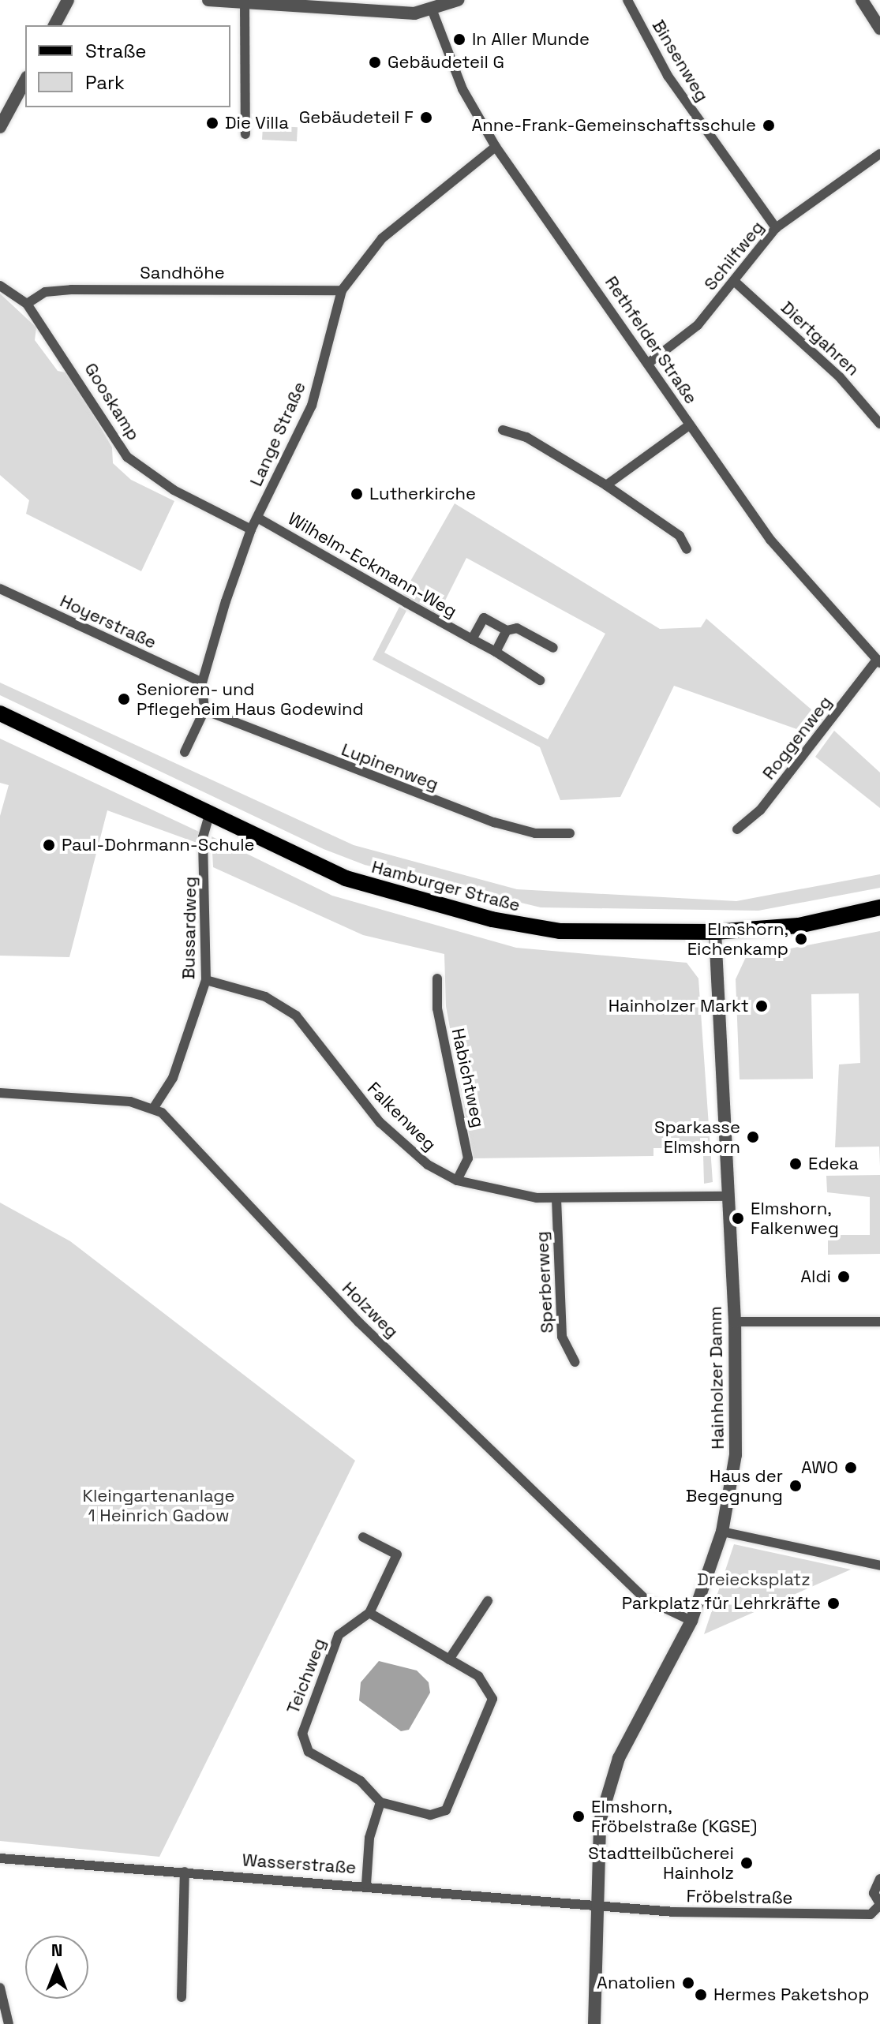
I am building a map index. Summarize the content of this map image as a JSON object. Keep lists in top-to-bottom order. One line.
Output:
{"streets":{"main road":["Hamburger Straße"],"street":["Binsenweg","Schilfweg","Sandhöhe","Diertgahren","Rethfelder Straße","Gooskamp","Lange Straße","Wilhelm-Eckmann-Weg","Hoyerstraße","Roggenweg","Lupinenweg","Bussardweg","Habichtweg","Falkenweg","Sperberweg","Holzweg","Hainholzer Damm","Teichweg","Wasserstraße","Fröbelstraße"]},"crossings":[["Binsenweg","Schilfweg"],["Schilfweg","Diertgahren"],["Schilfweg","Rethfelder Straße"],["Sandhöhe","Gooskamp"],["Sandhöhe","Lange Straße"],["Rethfelder Straße","Lange Straße"],["Rethfelder Straße","Roggenweg"],["Gooskamp","Lange Straße"],["Lange Straße","Wilhelm-Eckmann-Weg"],["Lange Straße","Hoyerstraße"],["Lange Straße","Lupinenweg"],["Hamburger Straße","Bussardweg"],["Hamburger Straße","Hainholzer Damm"],["Bussardweg","Falkenweg"],["Bussardweg","Holzweg"],["Habichtweg","Falkenweg"],["Falkenweg","Sperberweg"],["Falkenweg","Hainholzer Damm"],["Holzweg","Hainholzer Damm"],["Hainholzer Damm","Wasserstraße"],["Hainholzer Damm","Fröbelstraße"],["Wasserstraße","Fröbelstraße"]],"parks":["Kleingartenanlage 1 Heinrich Gadow","Dreiecksplatz"],"places":["In Aller Munde","Gebäudeteil G","Gebäudeteil F","Die Villa","Anne-Frank-Gemeinschaftsschule","Lutherkirche","Senioren- und Pflegeheim Haus Godewind","Paul-Dohrmann-Schule","Elmshorn, Eichenkamp","Hainholzer Markt","Sparkasse Elmshorn","Edeka","Elmshorn, Falkenweg","Aldi","AWO","Haus der Begegnung","Parkplatz für Lehrkräfte","Elmshorn, Fröbelstraße (KGSE)","Stadtteilbücherei Hainholz","Anatolien","Hermes Paketshop"],"legend":["Straße","Park"],"north":"top"}
